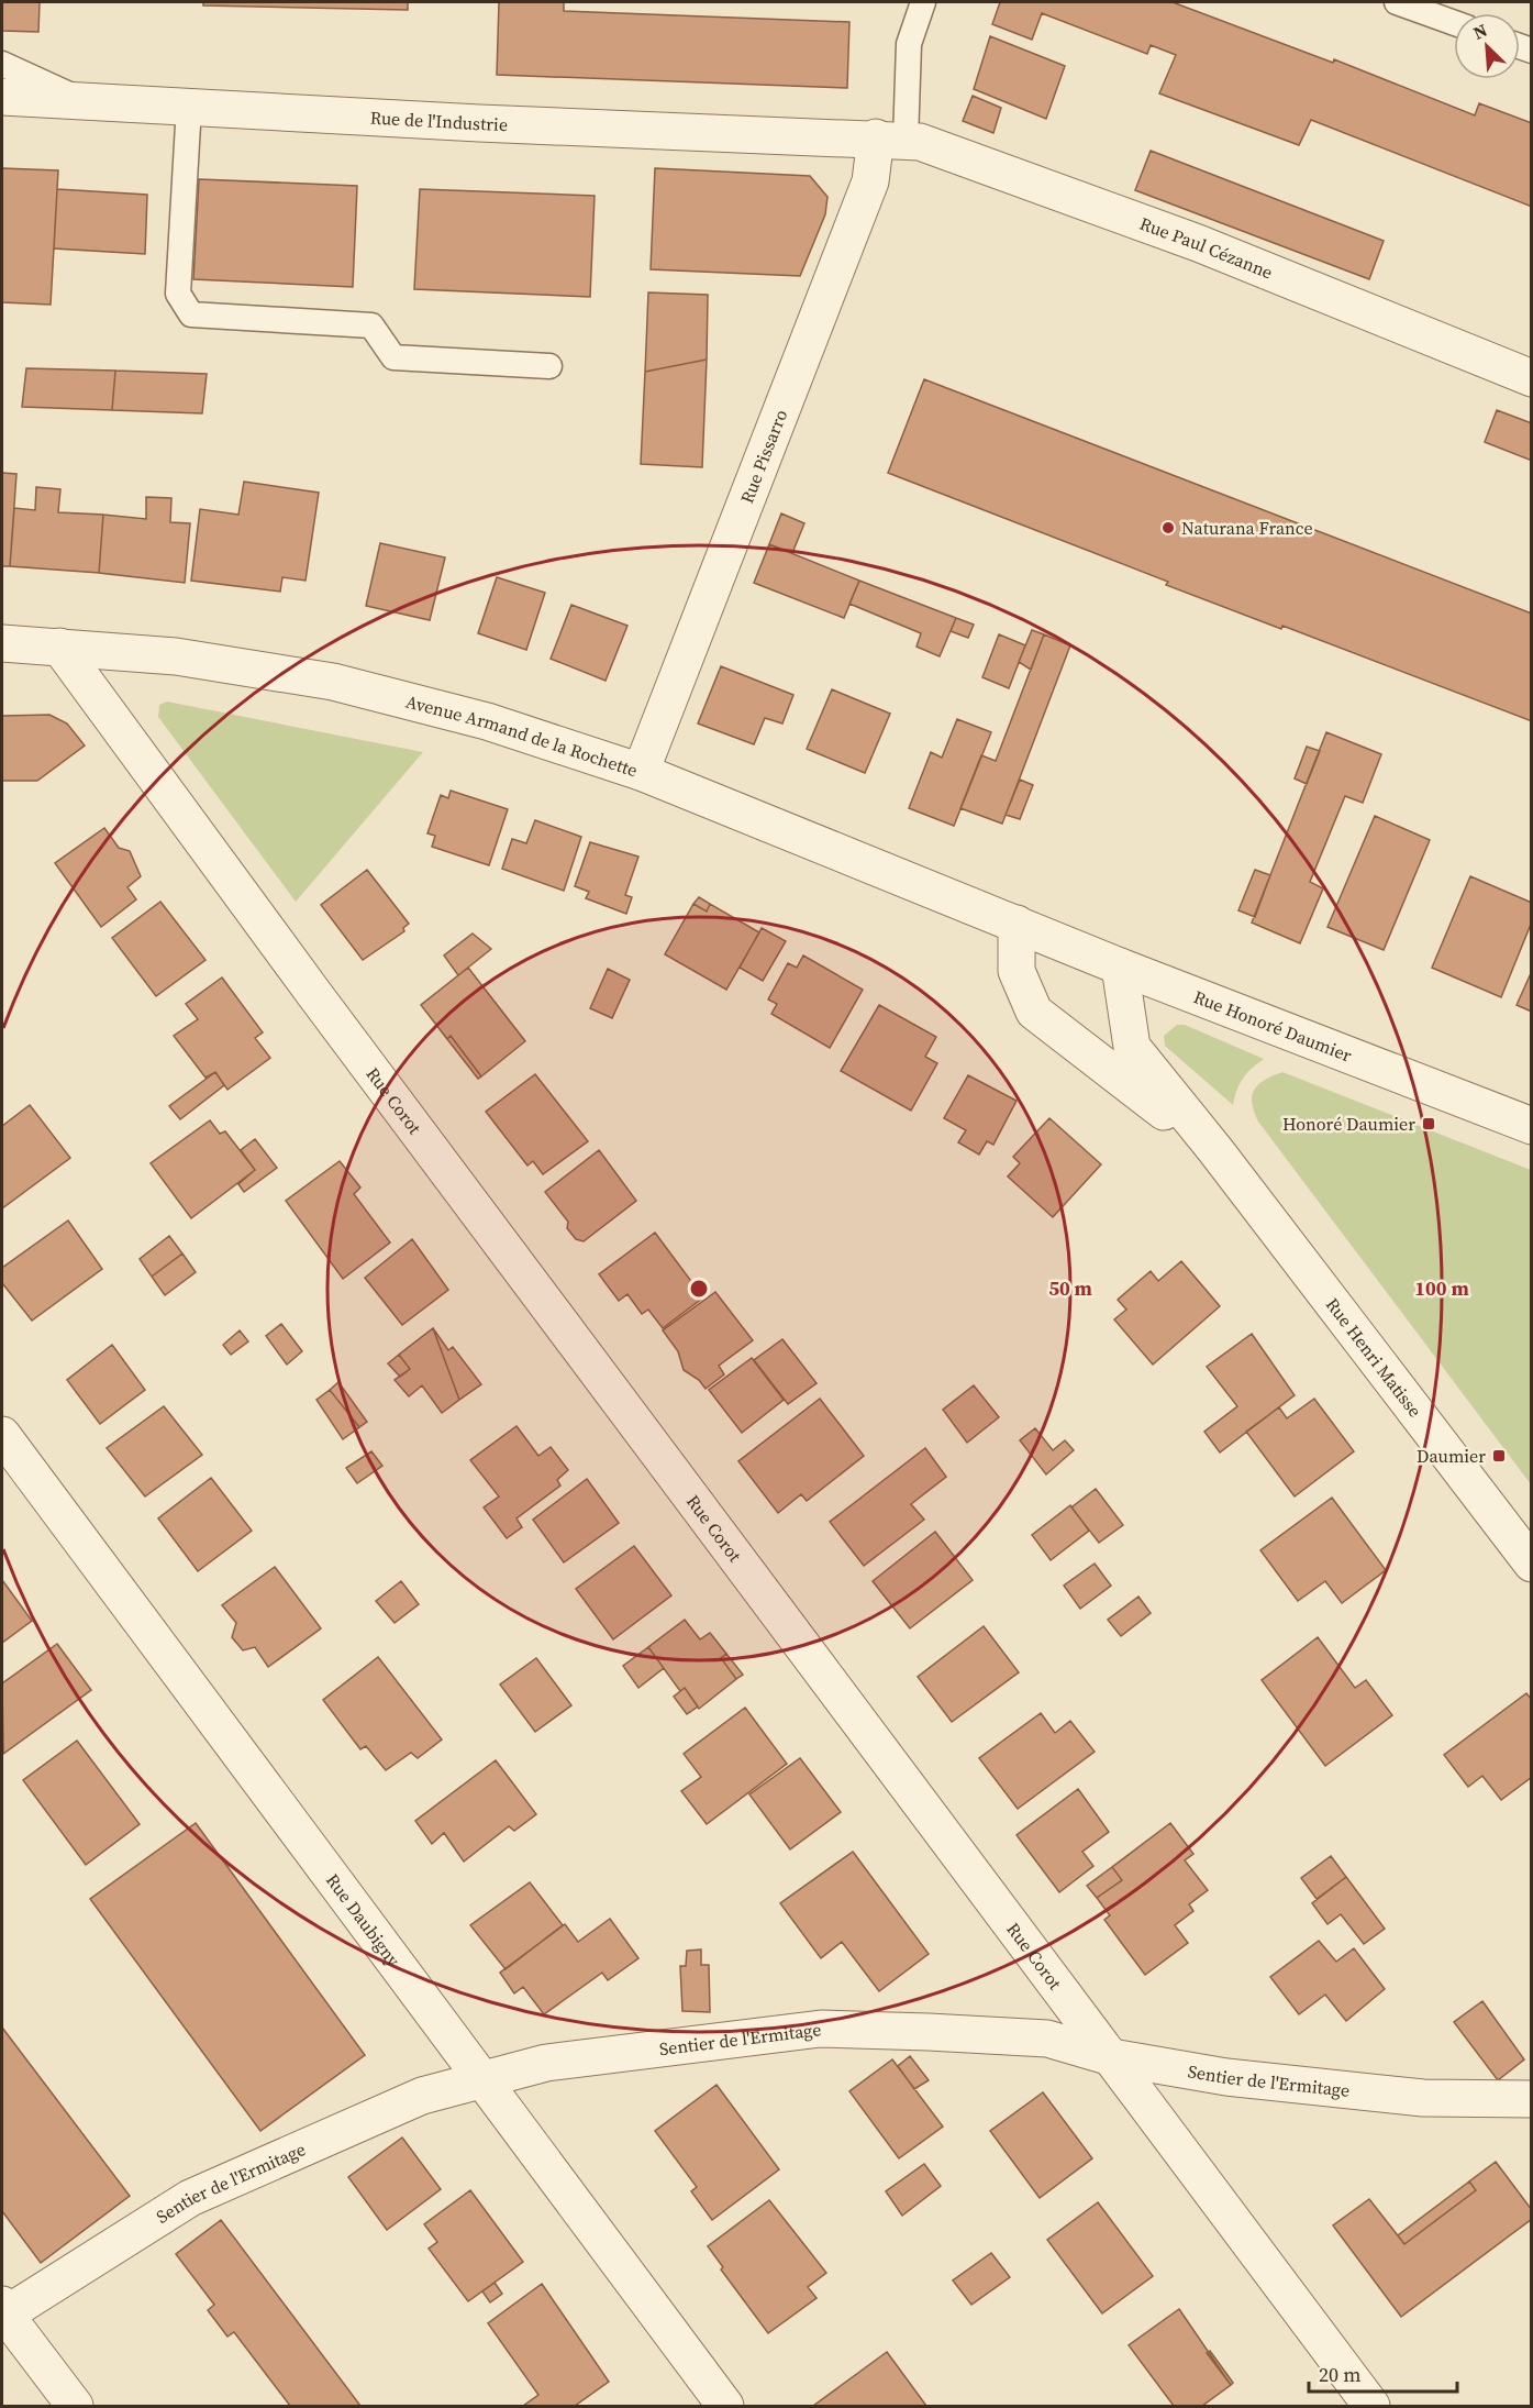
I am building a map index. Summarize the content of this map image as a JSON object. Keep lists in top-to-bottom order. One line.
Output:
{"streets":{"street":["Rue de l'Industrie","Rue Paul Cézanne","Rue Pissarro","Avenue Armand de la Rochette","Rue Honoré Daumier","Rue Corot","Rue Henri Matisse","Rue Daubigny","Sentier de l'Ermitage"]},"crossings":[["Rue de l'Industrie","Rue Paul Cézanne"],["Rue de l'Industrie","Rue Pissarro"],["Rue Paul Cézanne","Rue Pissarro"],["Rue Pissarro","Avenue Armand de la Rochette"],["Avenue Armand de la Rochette","Rue Honoré Daumier"],["Avenue Armand de la Rochette","Rue Corot"],["Avenue Armand de la Rochette","Rue Henri Matisse"],["Rue Honoré Daumier","Rue Henri Matisse"],["Rue Corot","Sentier de l'Ermitage"],["Rue Daubigny","Sentier de l'Ermitage"]],"places":{"other":["Naturana France"],"transit":["Honoré Daumier","Daumier"]},"scale_bar":"20 m","north":"top left","rings":["50 m","100 m"]}
